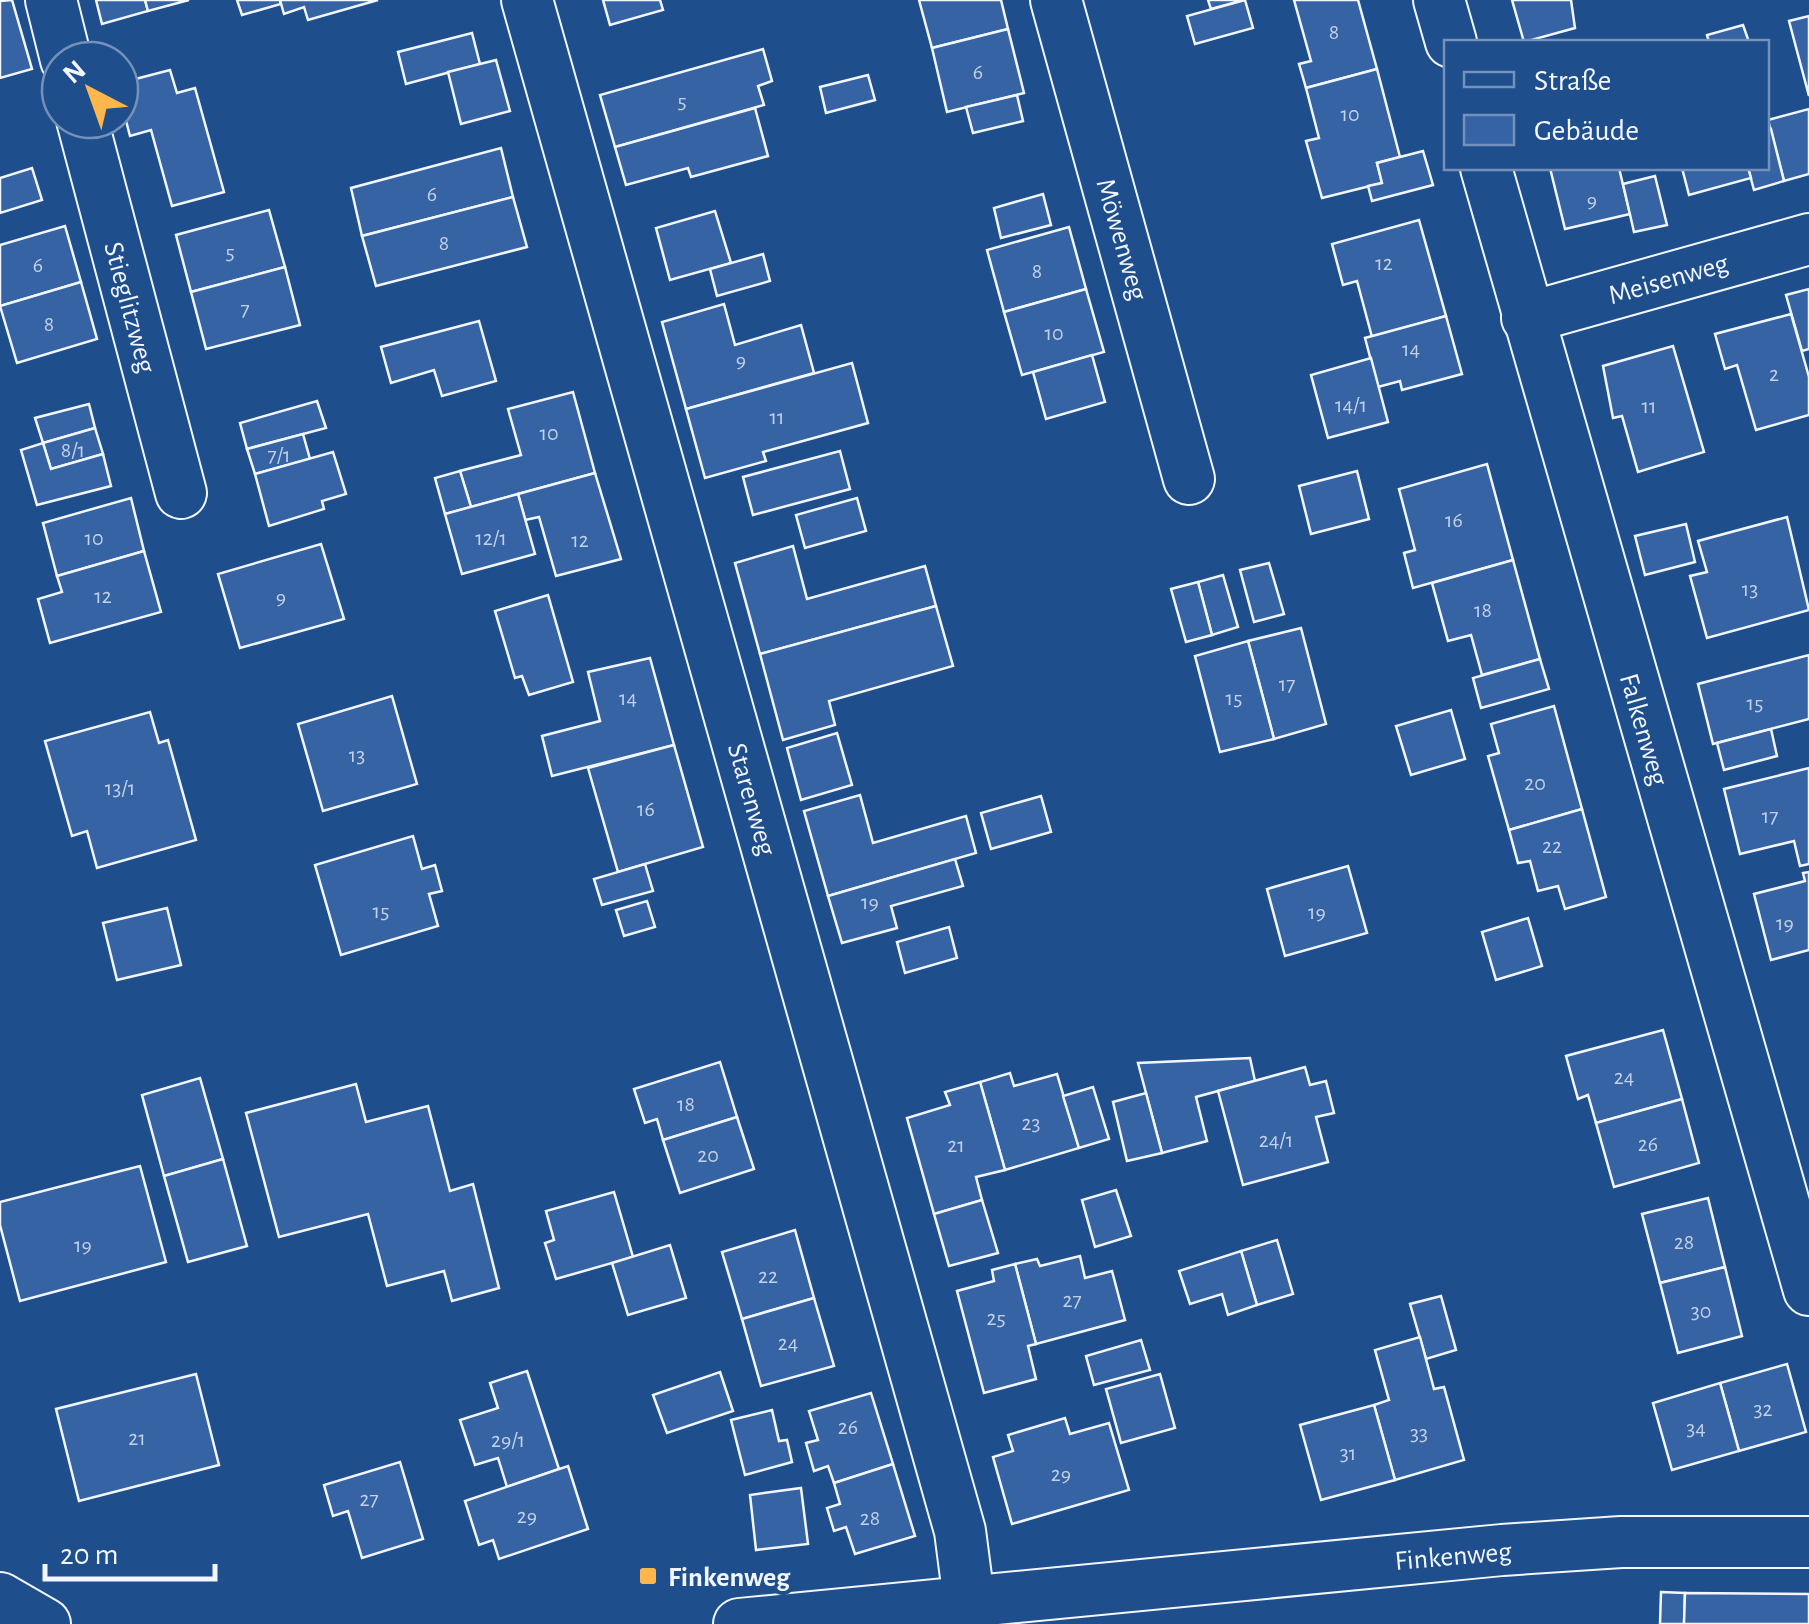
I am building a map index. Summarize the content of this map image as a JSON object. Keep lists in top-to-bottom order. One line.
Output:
{"streets":{"street":["Möwenweg","Meisenweg","Stieglitzweg","Falkenweg","Starenweg","Finkenweg"]},"crossings":[["Meisenweg","Falkenweg"],["Starenweg","Finkenweg"]],"places":{"transit":["Finkenweg"]},"house_numbers":["8","6","5","10","6","9","8","5","12","6","8","7","8","10","14","9","2","14/1","11","11","10","8/1","7/1","16","10","12/1","12","13","12","9","18","17","14","15","15","13","20","13/1","16","17","22","19","15","19","19","24","18","23","24/1","26","21","20","28","19","22","27","30","25","24","32","26","34","33","21","29/1","31","29","27","29","28"],"legend":["Straße","Gebäude"],"scale_bar":"20 m","north":"top left"}
